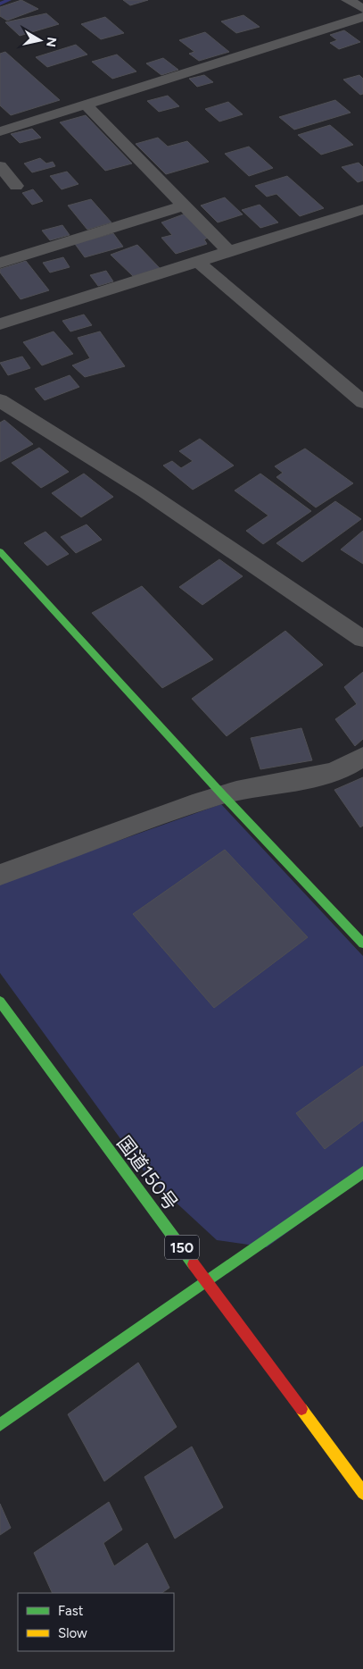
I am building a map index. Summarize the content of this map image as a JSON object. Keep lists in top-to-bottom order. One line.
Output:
{"streets":{"main road":["国道150号","150"]},"legend":["Fast","Slow"],"north":"right"}
